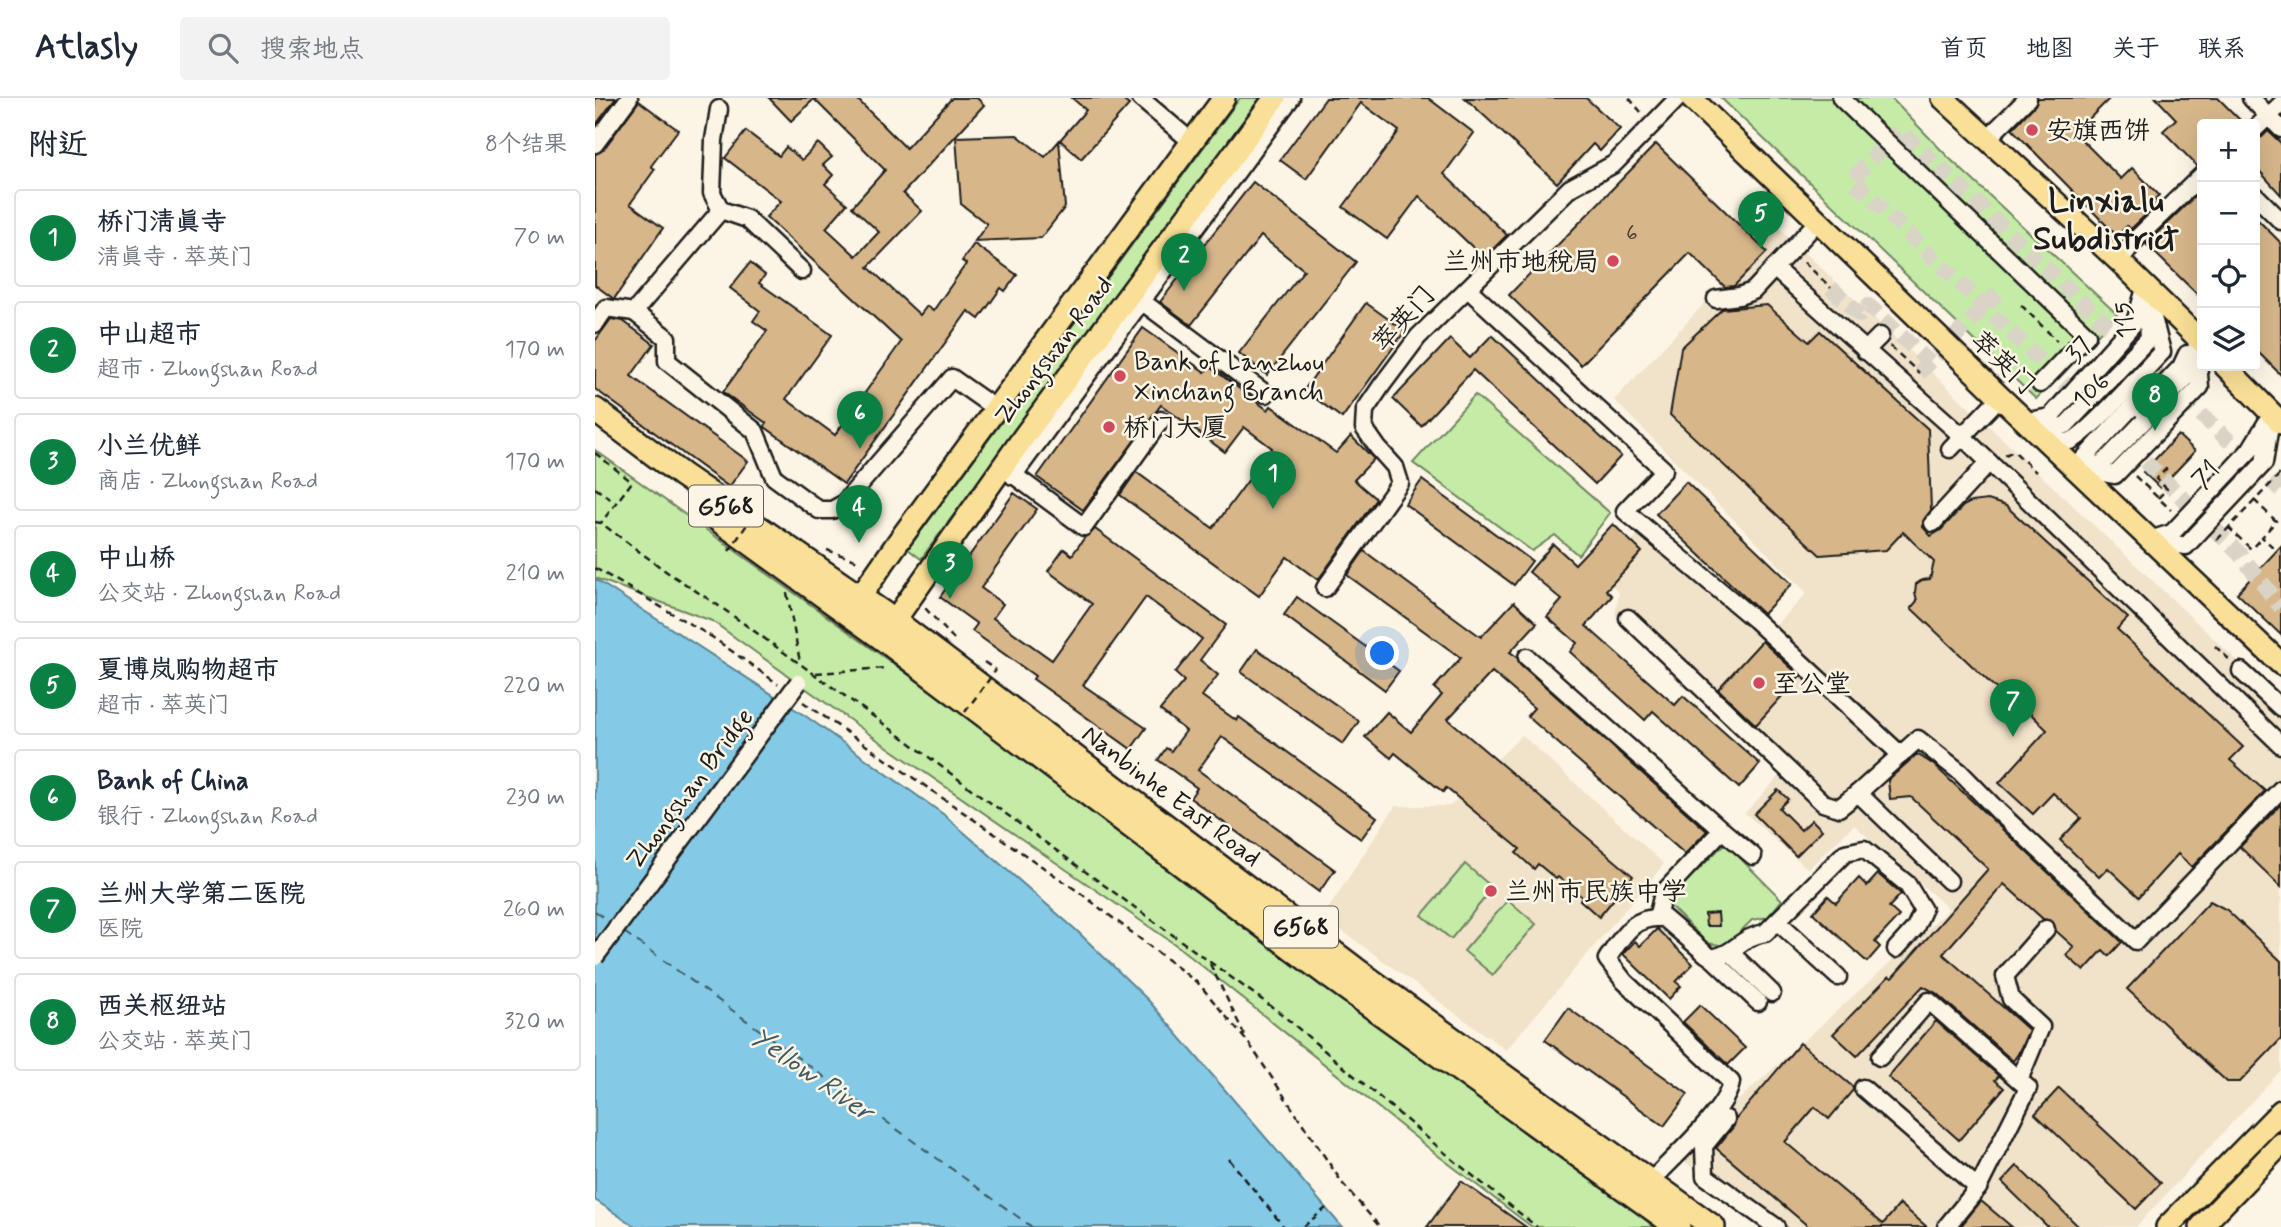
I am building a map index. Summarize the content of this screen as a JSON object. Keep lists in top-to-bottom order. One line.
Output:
{"streets":{"highway":["G568","Nanbinhe East Road"],"main road":["萃英门","Zhongshan Road"],"street":["106","Zhongshan Bridge"]},"crossings":[["萃英门","106"],["Zhongshan Road","Nanbinhe East Road"]],"districts":["Linxialu Subdistrict"],"water":["Yellow River"],"places":["安旗西饼","兰州市地税局","Bank of Lanzhou Xinchang Branch","桥门大厦","至公堂","兰州市民族中学"],"house_numbers":["6"],"page":{"header":"Atlasly","search":"搜索地点","nav":["首页","地图","关于","联系"],"heading":["附近","8个结果"],"map_buttons":["+","−"],"list":[{"mark":"1","name":"桥门清真寺","note":"清真寺 · 萃英门","value":"70 m"},{"mark":"2","name":"中山超市","note":"超市 · Zhongshan Road","value":"170 m"},{"mark":"3","name":"小兰优鲜","note":"商店 · Zhongshan Road","value":"170 m"},{"mark":"4","name":"中山桥","note":"公交站 · Zhongshan Road","value":"210 m"},{"mark":"5","name":"夏博岚购物超市","note":"超市 · 萃英门","value":"220 m"},{"mark":"6","name":"Bank of China","note":"银行 · Zhongshan Road","value":"230 m"},{"mark":"7","name":"兰州大学第二医院","note":"医院","value":"260 m"},{"mark":"8","name":"西关枢纽站","note":"公交站 · 萃英门","value":"320 m"}],"pins":["5","2","8","6","1","4","3","7"]}}
